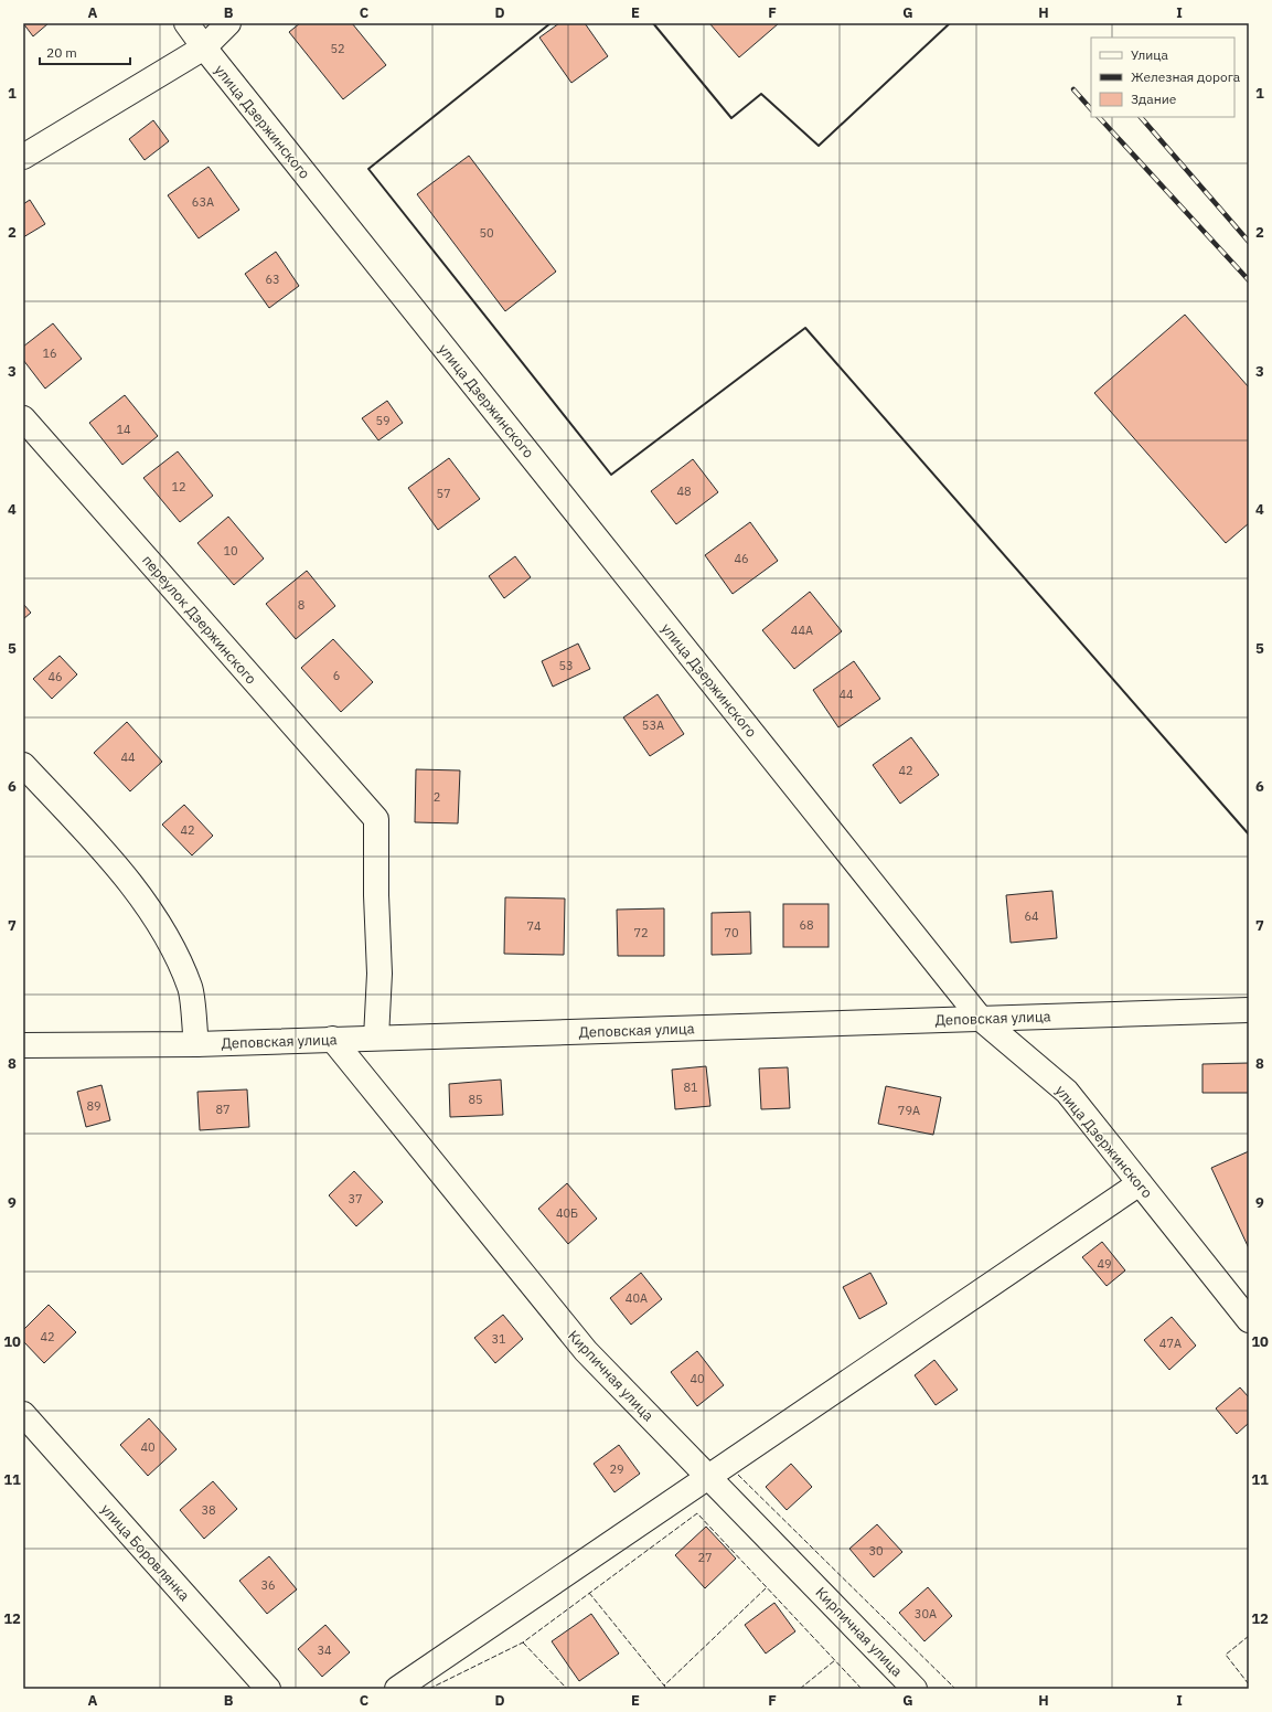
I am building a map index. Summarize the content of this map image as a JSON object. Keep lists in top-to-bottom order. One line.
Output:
{"streets":{"street":["улица Дзержинского","переулок Дзержинского","Деповская улица","Кирпичная улица","улица Боровлянка"]},"crossings":[["улица Дзержинского","Деповская улица"],["переулок Дзержинского","Деповская улица"],["Деповская улица","Кирпичная улица"]],"house_numbers":["52","63А","50","63","16","59","14","12","48","57","10","46","8","44А","53","6","46","44","53А","44","42","2","42","64","68","74","72","70","81","85","89","87","79А","37","40Б","49","40А","42","31","47А","40","40","29","38","30","27","36","30А","34"],"legend":["Улица","Железная дорога","Здание"],"scale_bar":"20 m","grid":{"columns":["A","B","C","D","E","F","G","H","I"],"rows":["1","2","3","4","5","6","7","8","9","10","11","12"]}}
